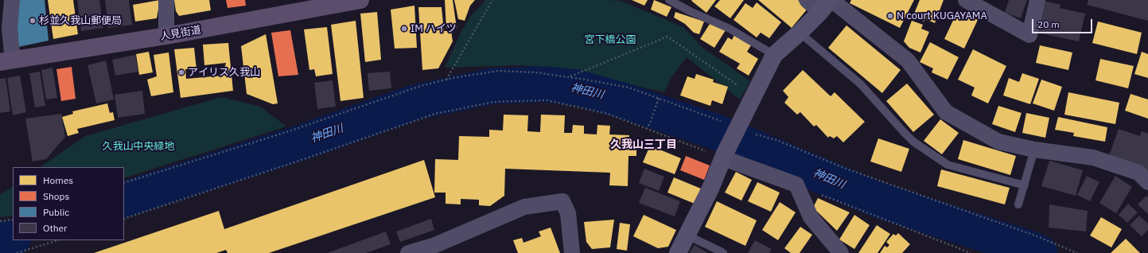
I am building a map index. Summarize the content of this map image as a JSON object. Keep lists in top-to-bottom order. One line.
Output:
{"streets":{"main road":["人見街道"]},"districts":["久我山三丁目"],"water":["神田川"],"parks":["宮下橋公園","久我山中央緑地"],"places":["N court KUGAYAMA","杉並久我山郵便局","IM ハイツ","アイリス久我山"],"legend":["Homes","Shops","Public","Other"],"scale_bar":"20 m"}
